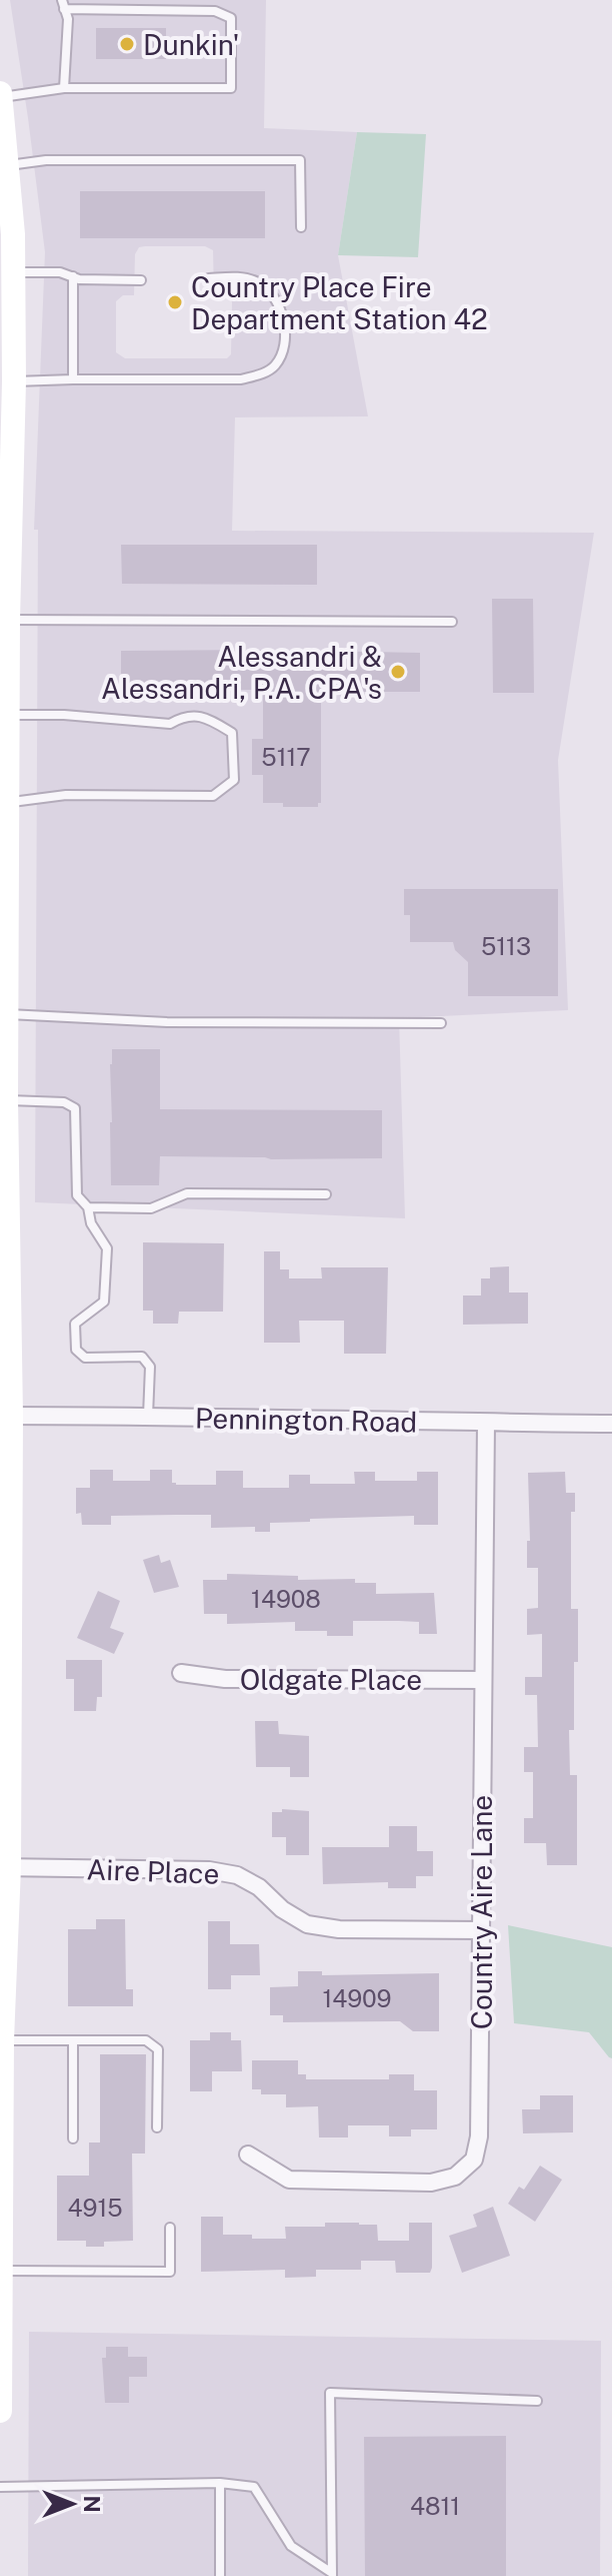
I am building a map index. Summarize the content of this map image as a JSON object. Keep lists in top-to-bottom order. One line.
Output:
{"streets":{"street":["Pennington Road","Oldgate Place","Aire Place","Country Aire Lane"]},"crossings":[["Pennington Road","Country Aire Lane"],["Oldgate Place","Country Aire Lane"],["Aire Place","Country Aire Lane"]],"places":["Dunkin'","Country Place Fire Department Station 42","Alessandri & Alessandri, P.A. CPA's"],"house_numbers":["5117","5113","14908","14909","4915","4811"],"north":"right"}
